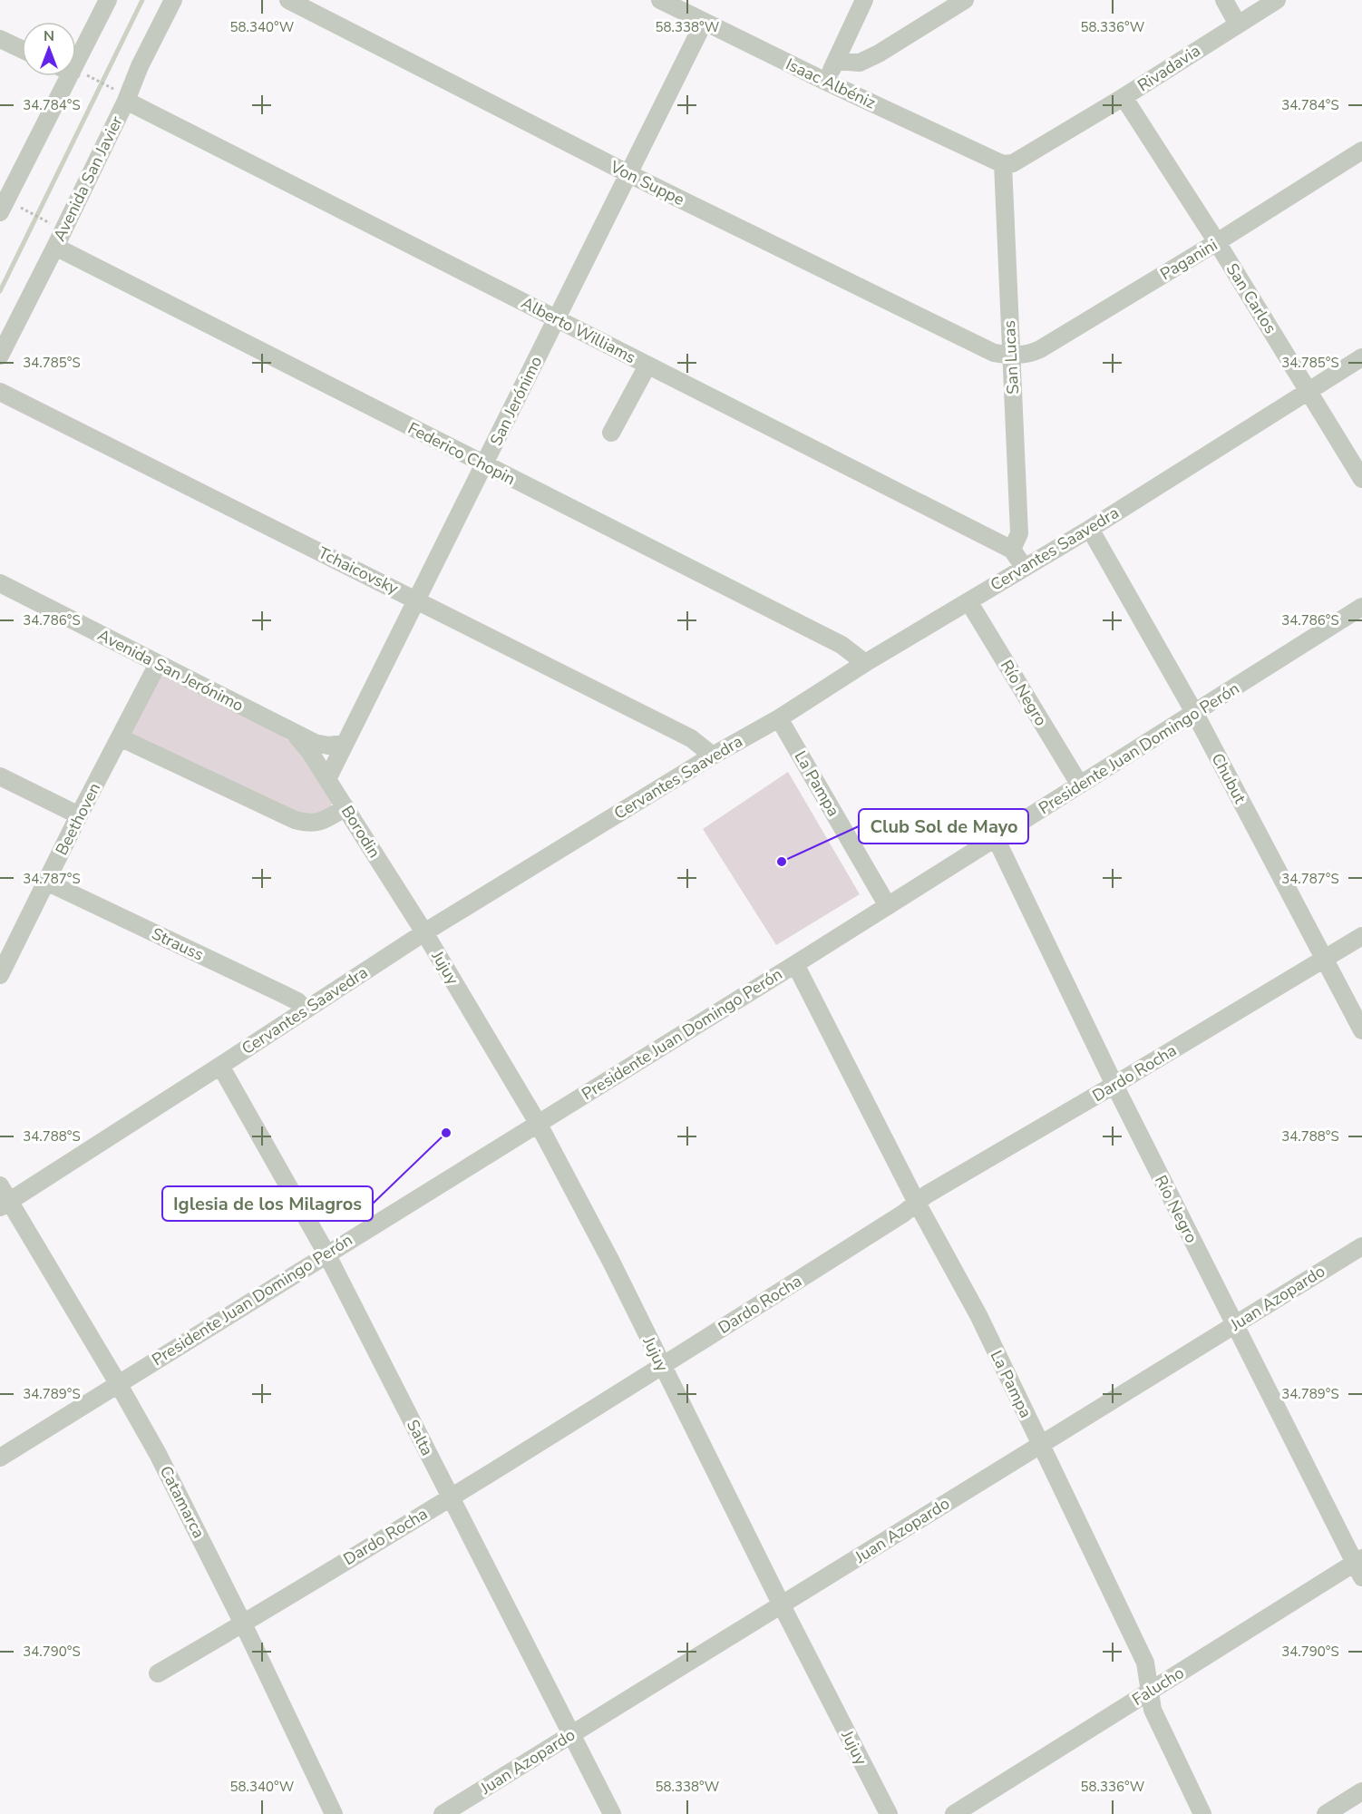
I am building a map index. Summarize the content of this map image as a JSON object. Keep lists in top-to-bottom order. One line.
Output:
{"streets":{"street":["Rivadavia","Isaac Albéniz","Avenida San Javier","Von Suppe","Paganini","San Carlos","Alberto Williams","San Lucas","San Jerónimo","Federico Chopin","Cervantes Saavedra","Tchaicovsky","Avenida San Jerónimo","Río Negro","Presidente Juan Domingo Perón","Chubut","La Pampa","Beethoven","Borodin","Strauss","Jujuy","Dardo Rocha","Juan Azopardo","Salta","Catamarca","Falucho"]},"crossings":[["Rivadavia","Isaac Albéniz"],["Rivadavia","San Carlos"],["Rivadavia","San Lucas"],["Isaac Albéniz","San Lucas"],["Isaac Albéniz","San Jerónimo"],["Avenida San Javier","Alberto Williams"],["Avenida San Javier","Federico Chopin"],["Von Suppe","Paganini"],["Von Suppe","San Lucas"],["Von Suppe","San Jerónimo"],["Paganini","San Carlos"],["Paganini","San Lucas"],["San Carlos","Cervantes Saavedra"],["Alberto Williams","San Lucas"],["Alberto Williams","San Jerónimo"],["Alberto Williams","Cervantes Saavedra"],["San Jerónimo","Federico Chopin"],["San Jerónimo","Tchaicovsky"],["San Jerónimo","Avenida San Jerónimo"],["San Jerónimo","Borodin"],["Federico Chopin","Cervantes Saavedra"],["Cervantes Saavedra","Tchaicovsky"],["Cervantes Saavedra","Río Negro"],["Cervantes Saavedra","Chubut"],["Cervantes Saavedra","La Pampa"],["Cervantes Saavedra","Borodin"],["Cervantes Saavedra","Strauss"],["Cervantes Saavedra","Jujuy"],["Cervantes Saavedra","Salta"],["Cervantes Saavedra","Catamarca"],["Avenida San Jerónimo","Beethoven"],["Avenida San Jerónimo","Borodin"],["Río Negro","Presidente Juan Domingo Perón"],["Río Negro","Dardo Rocha"],["Río Negro","Juan Azopardo"],["Río Negro","Falucho"],["Presidente Juan Domingo Perón","Chubut"],["Presidente Juan Domingo Perón","La Pampa"],["Presidente Juan Domingo Perón","Jujuy"],["Presidente Juan Domingo Perón","Salta"],["Presidente Juan Domingo Perón","Catamarca"],["Chubut","Dardo Rocha"],["La Pampa","Dardo Rocha"],["La Pampa","Juan Azopardo"],["La Pampa","Falucho"],["Beethoven","Strauss"],["Borodin","Jujuy"],["Jujuy","Dardo Rocha"],["Jujuy","Juan Azopardo"],["Dardo Rocha","Salta"],["Dardo Rocha","Catamarca"],["Juan Azopardo","Salta"]],"places":["Club Sol de Mayo","Iglesia de los Milagros"],"north":"top","coordinates":["58.340°W","58.338°W","58.336°W","34.784°S","34.785°S","34.786°S","34.787°S","34.788°S","34.789°S","34.790°S"]}
